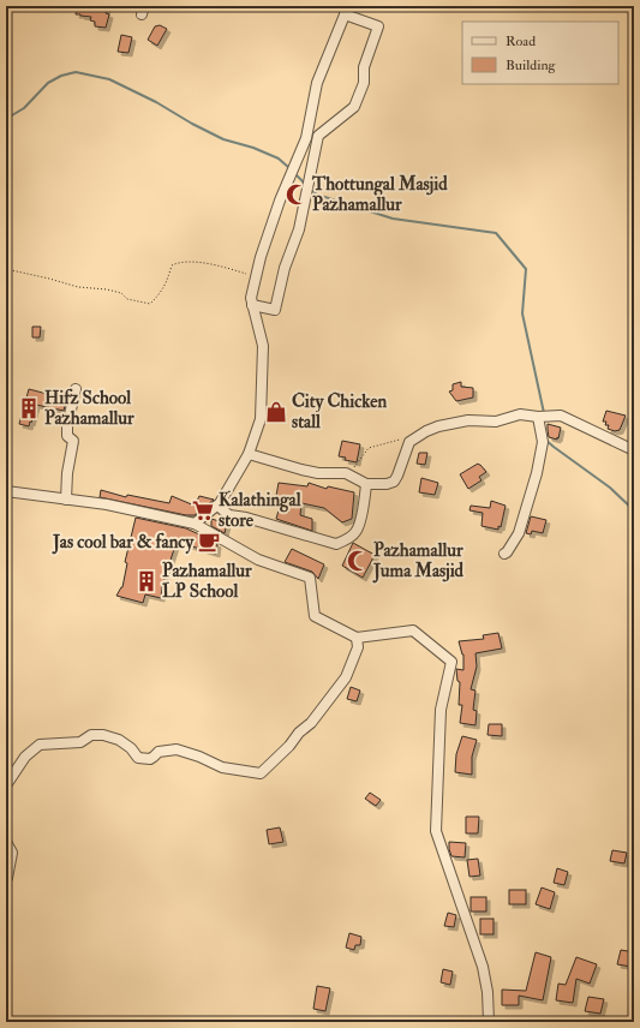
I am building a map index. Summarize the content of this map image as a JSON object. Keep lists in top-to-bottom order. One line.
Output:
{"places":{"mosque":["Thottungal Masjid Pazhamallur","Pazhamallur Juma Masjid"],"building":["Hifz School Pazhamallur","Pazhamallur LP School"],"shop":["City Chicken stall"],"supermarket":["Kalathingal store"],"cafe":["Jas cool bar & fancy"]},"legend":["Road","Building"]}
